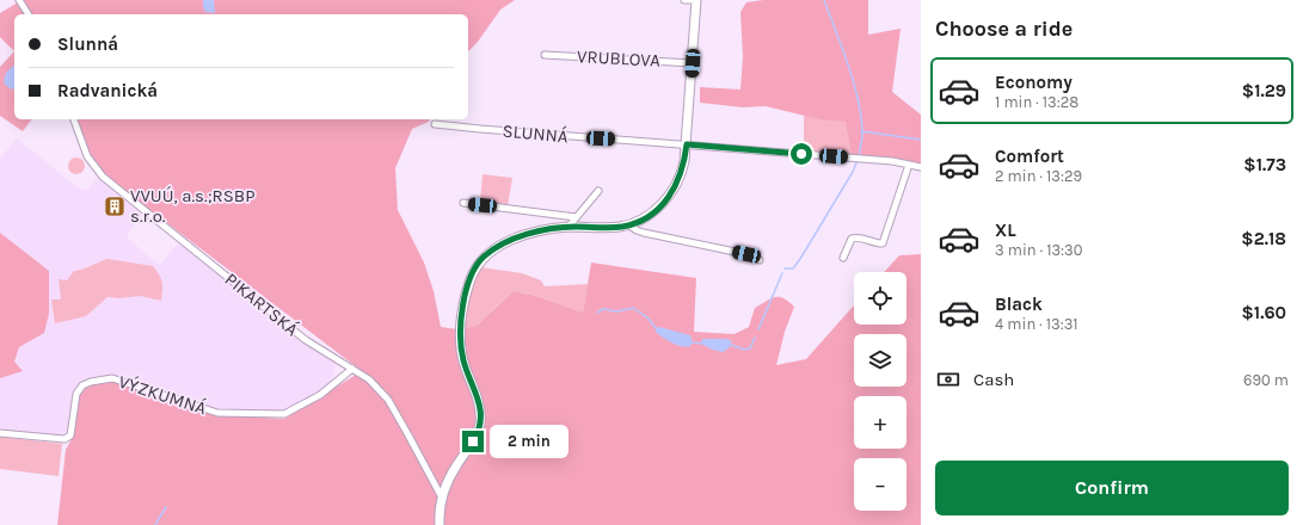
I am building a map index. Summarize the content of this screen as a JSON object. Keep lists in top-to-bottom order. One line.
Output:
{"streets":{"street":["VRUBLOVA","SLUNNÁ","PIKARTSKÁ","VÝZKUMNÁ"]},"crossings":[["PIKARTSKÁ","VÝZKUMNÁ"]],"places":{"building":["VVUÚ, a.s.;RSBP s.r.o."]},"page":{"heading":"Choose a ride","banner":["Slunná","Radvanická"],"list":[{"name":"Economy","note":"1 min · 13:28","value":"$1.29"},{"name":"Comfort","note":"2 min · 13:29","value":"$1.73"},{"name":"XL","note":"3 min · 13:30","value":"$2.18"},{"name":"Black","note":"4 min · 13:31","value":"$1.60"}],"map_buttons":["+","−"],"pay":["Cash","690 m"],"bubble":"2 min","buttons":"Confirm"}}
